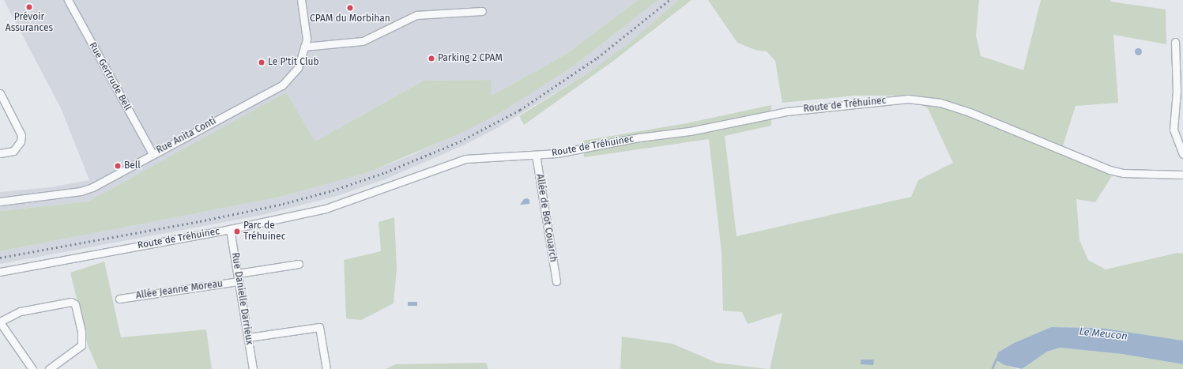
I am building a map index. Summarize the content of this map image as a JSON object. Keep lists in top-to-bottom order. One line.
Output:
{"streets":{"street":["Rue Gertrude Bell","Route de Tréhuinec","Rue Anita Conti","Allée de Bot Couarch","Allée Jeanne Moreau","Rue Danielle Darrieux"]},"crossings":[["Rue Gertrude Bell","Rue Anita Conti"],["Route de Tréhuinec","Allée de Bot Couarch"],["Route de Tréhuinec","Rue Danielle Darrieux"],["Allée Jeanne Moreau","Rue Danielle Darrieux"]],"water":["Le Meucon"],"places":["Prévoir Assurances","CPAM du Morbihan","Parking 2 CPAM","Le P'tit Club","Bell","Parc de Tréhuinec"]}
